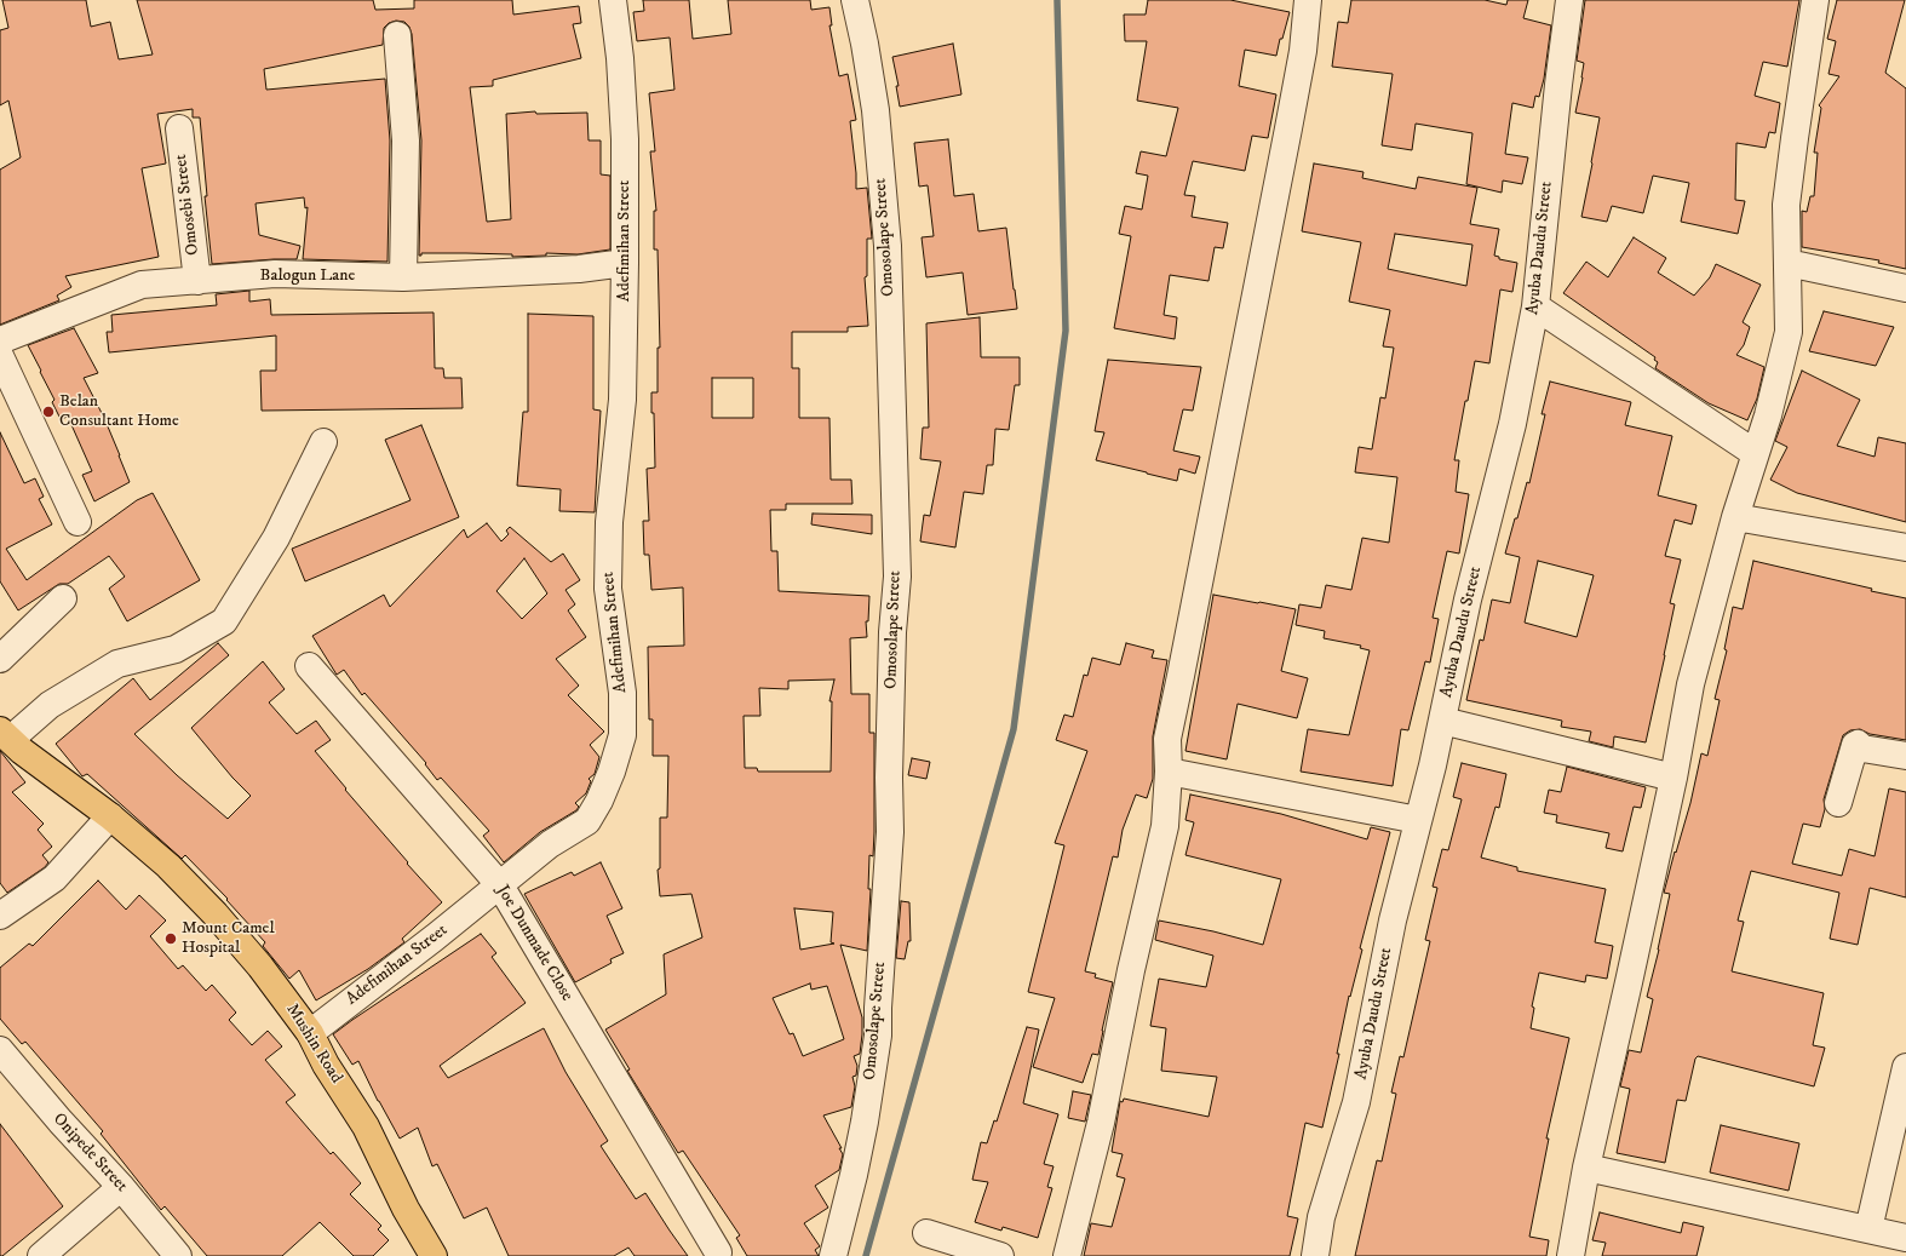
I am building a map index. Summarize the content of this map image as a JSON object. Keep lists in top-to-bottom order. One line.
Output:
{"streets":{"main road":["Mushin Road"],"street":["Omosebi Street","Omosolape Street","Adefimihan Street","Ayuba Daudu Street","Balogun Lane","Joe Dunmade Close","Onipede Street"]},"crossings":[["Omosebi Street","Balogun Lane"],["Adefimihan Street","Balogun Lane"],["Adefimihan Street","Joe Dunmade Close"],["Adefimihan Street","Mushin Road"]],"places":["Belan Consultant Home","Mount Camel Hospital"]}
